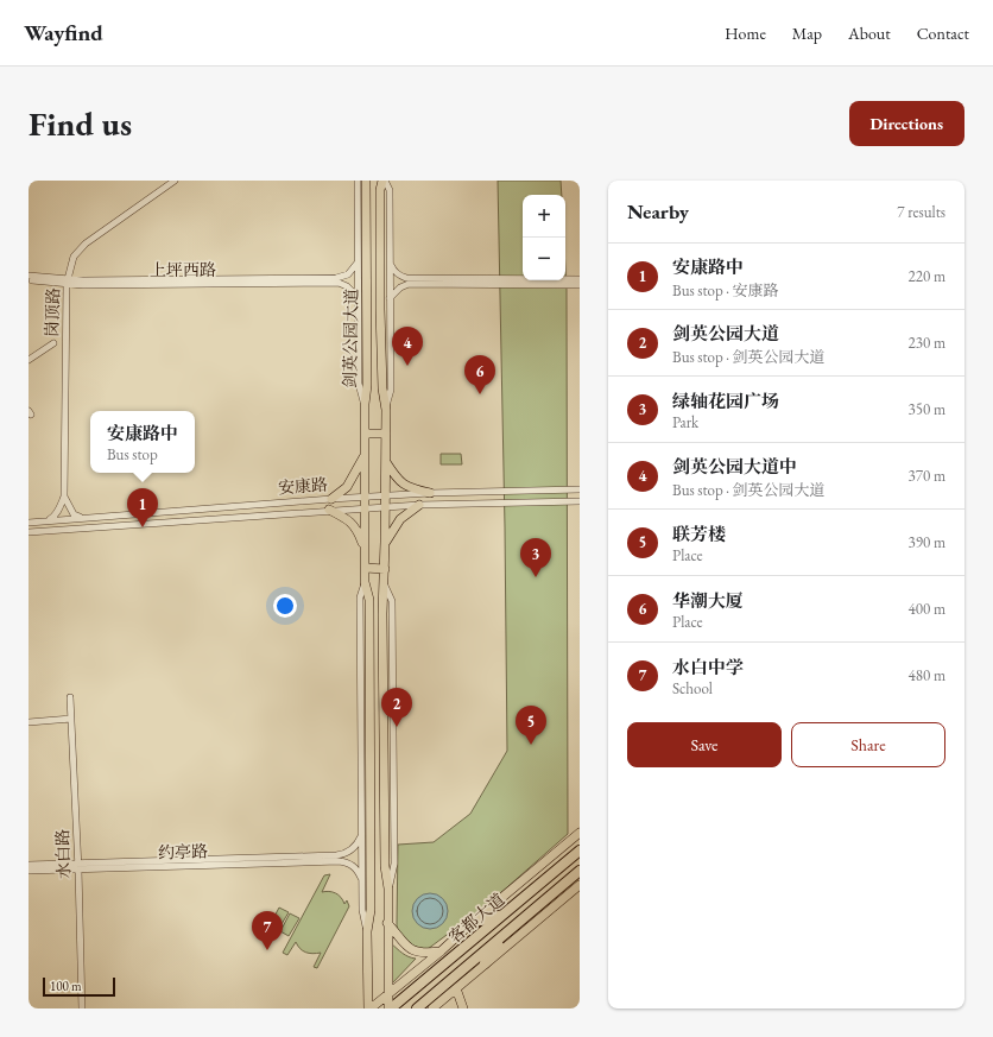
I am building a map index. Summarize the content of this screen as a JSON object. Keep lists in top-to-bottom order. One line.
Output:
{"streets":{"highway":["客都大道"],"main road":["剑英公园大道"],"street":["上坪西路","岗顶路","安康路","约亭路","水白路"]},"crossings":[["上坪西路","岗顶路"],["剑英公园大道","安康路"],["剑英公园大道","客都大道"],["约亭路","水白路"]],"scale_bar":"100 m","page":{"header":"Wayfind","nav":["Home","Map","About","Contact"],"buttons":["Directions",["Save","Share"]],"title":"Find us","heading":["Nearby","7 results"],"map_buttons":["+","−"],"list":[{"mark":"1","name":"安康路中","note":"Bus stop · 安康路","value":"220 m"},{"mark":"2","name":"剑英公园大道","note":"Bus stop · 剑英公园大道","value":"230 m"},{"mark":"3","name":"绿轴花园广场","note":"Park","value":"350 m"},{"mark":"4","name":"剑英公园大道中","note":"Bus stop · 剑英公园大道","value":"370 m"},{"mark":"5","name":"联芳楼","note":"Place","value":"390 m"},{"mark":"6","name":"华潮大厦","note":"Place","value":"400 m"},{"mark":"7","name":"水白中学","note":"School","value":"480 m"}],"pins":["4","6","1","3","2","5","7"],"popup":["安康路中","Bus stop"],"scale":"100 m"}}
